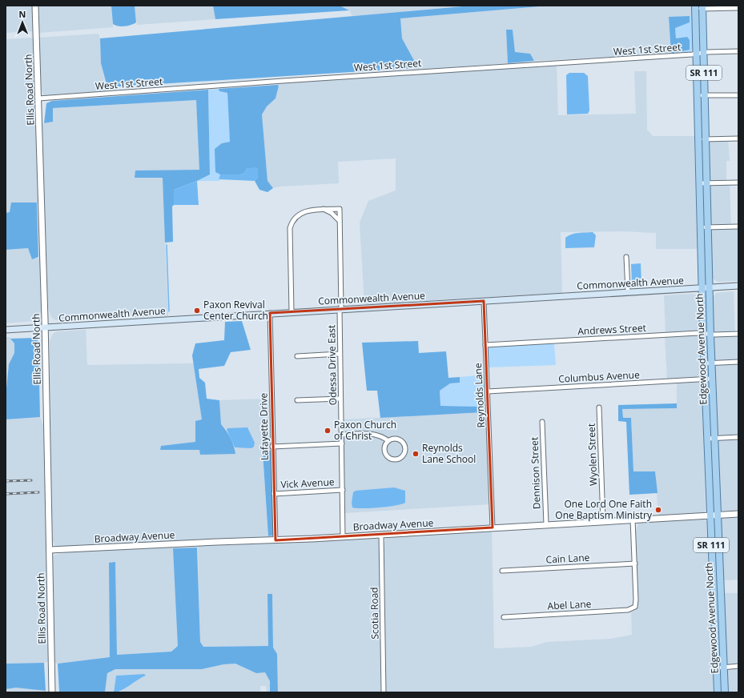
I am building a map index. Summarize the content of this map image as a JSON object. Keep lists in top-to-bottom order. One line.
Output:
{"streets":{"main road":["SR 111","Commonwealth Avenue","Edgewood Avenue North"],"street":["West 1st Street","Ellis Road North","Andrews Street","Odessa Drive East","Columbus Avenue","Reynolds Lane","Lafayette Drive","Wyolen Street","Dennison Street","Vick Avenue","Broadway Avenue","Cain Lane","Abel Lane","Scotia Road"]},"crossings":[["West 1st Street","Ellis Road North"],["West 1st Street","Edgewood Avenue North"],["Ellis Road North","Commonwealth Avenue"],["Ellis Road North","Broadway Avenue"],["Commonwealth Avenue","Edgewood Avenue North"],["Commonwealth Avenue","Odessa Drive East"],["Commonwealth Avenue","Reynolds Lane"],["Commonwealth Avenue","Lafayette Drive"],["Andrews Street","Edgewood Avenue North"],["Andrews Street","Reynolds Lane"],["Edgewood Avenue North","Columbus Avenue"],["Edgewood Avenue North","Broadway Avenue"],["Odessa Drive East","Vick Avenue"],["Odessa Drive East","Broadway Avenue"],["Columbus Avenue","Reynolds Lane"],["Reynolds Lane","Broadway Avenue"],["Lafayette Drive","Vick Avenue"],["Lafayette Drive","Broadway Avenue"],["Wyolen Street","Broadway Avenue"],["Dennison Street","Broadway Avenue"],["Broadway Avenue","Scotia Road"],["Cain Lane","Abel Lane"]],"places":["Paxon Revival Center Church","Paxon Church of Christ","Reynolds Lane School","One Lord One Faith One Baptism Ministry"],"north":"top"}
